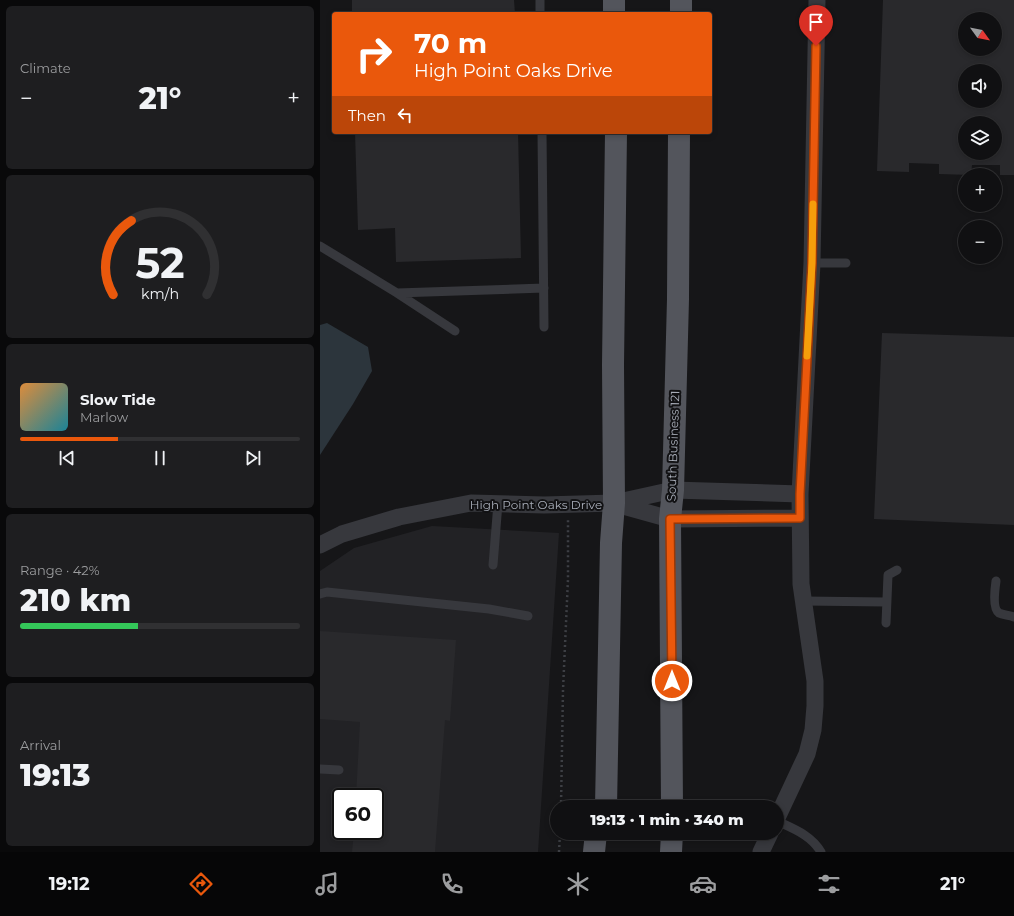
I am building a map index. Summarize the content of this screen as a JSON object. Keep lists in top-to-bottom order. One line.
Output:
{"streets":{"main road":["South Business 121"],"street":["High Point Oaks Drive"]},"crossings":[["South Business 121","High Point Oaks Drive"]],"north":"bottom right","page":{"tile":["Climate",["Range · 42%","210 km"],["Arrival","19:13"]],"map_buttons":["+","−"],"turn":["70 m","High Point Oaks Drive"],"heat":["−","21°","+"],"then":"Then","song":["Slow Tide","Marlow"],"limit":"60","trip":"19:13 · 1 min · 340 m","tabs":["19:12","21°"],"gauge":["52","km/h"]}}
